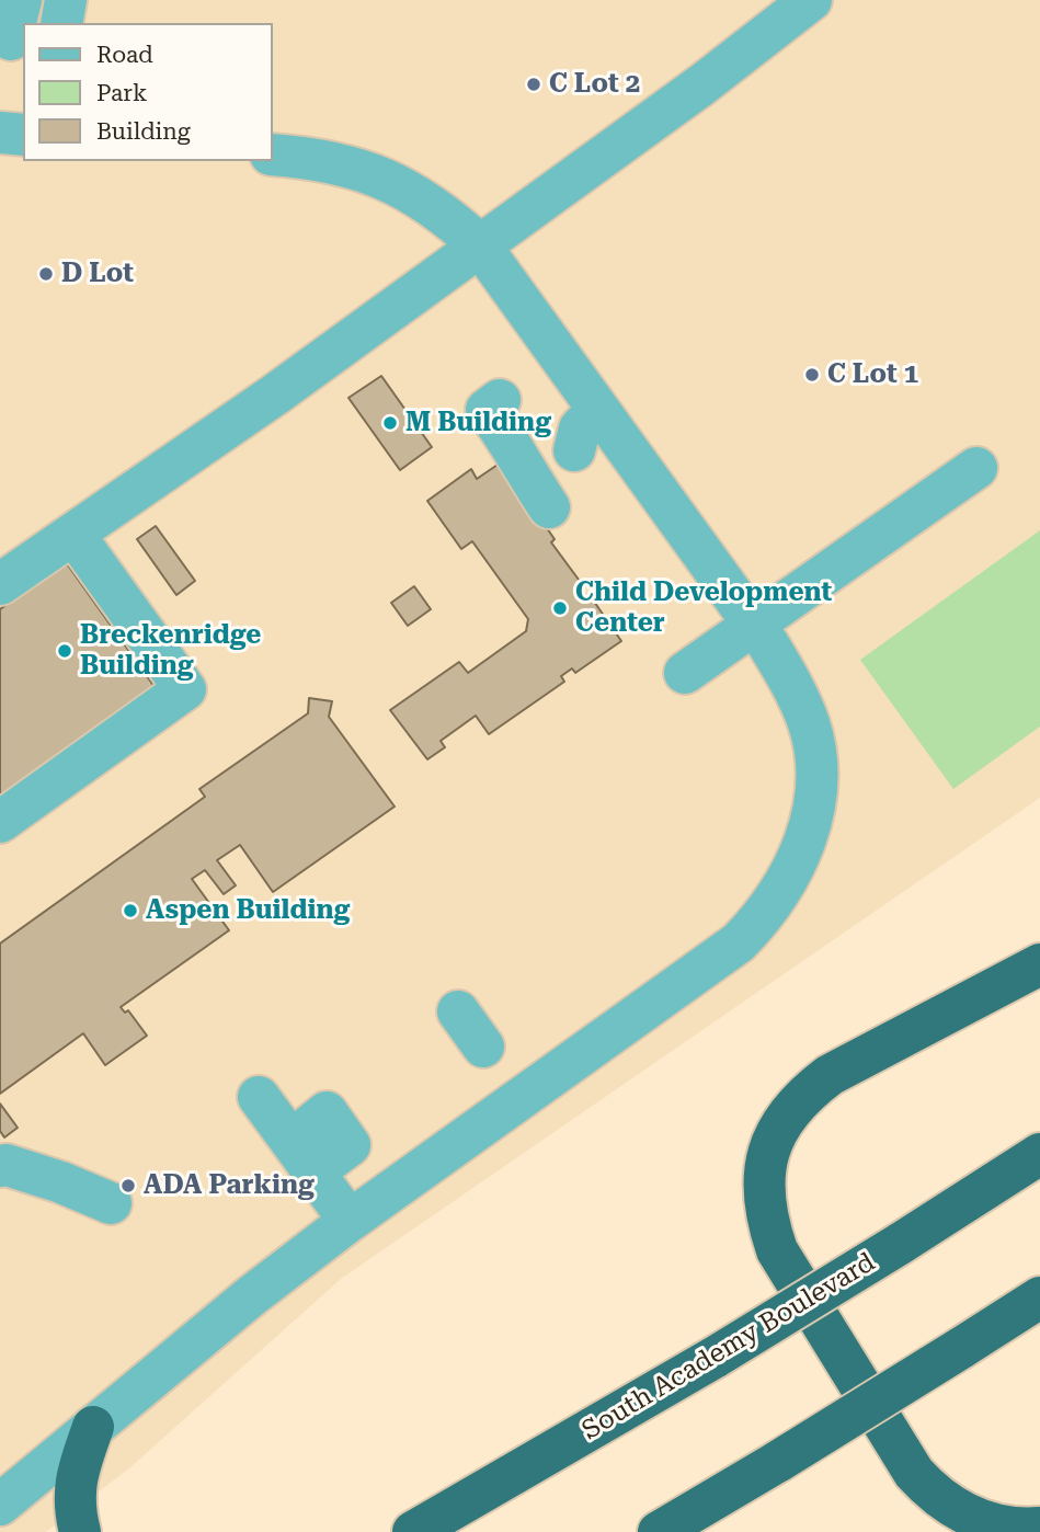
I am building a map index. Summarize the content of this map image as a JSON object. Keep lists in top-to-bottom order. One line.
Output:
{"streets":{"highway":["South Academy Boulevard"]},"places":["C Lot 2","D Lot","C Lot 1","M Building","Child Development Center","Breckenridge Building","Aspen Building","ADA Parking"],"legend":["Road","Park","Building"]}
